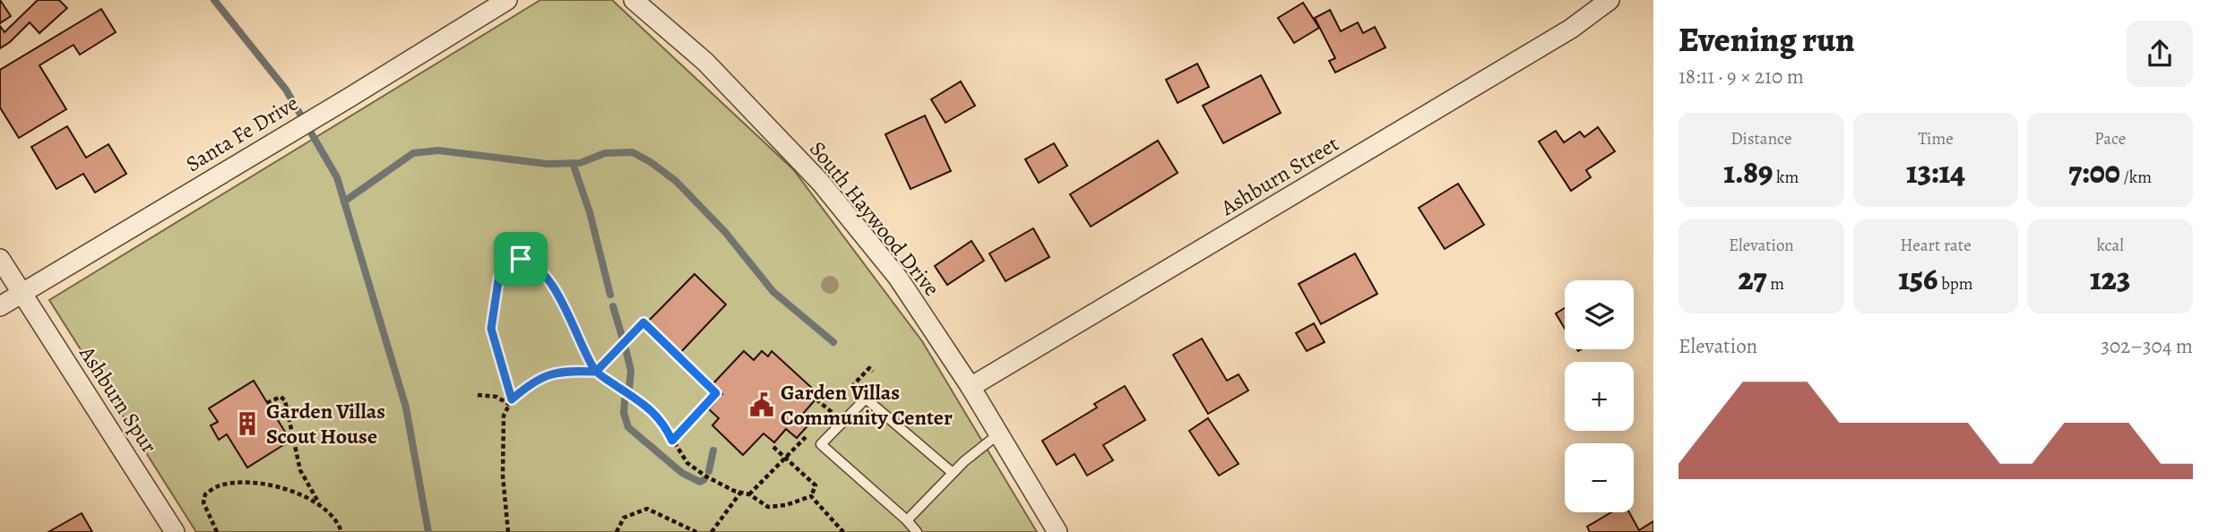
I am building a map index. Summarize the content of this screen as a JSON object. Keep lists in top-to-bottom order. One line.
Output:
{"streets":{"street":["Santa Fe Drive","Ashburn Street","South Haywood Drive","Ashburn Spur"]},"crossings":[["Santa Fe Drive","Ashburn Spur"],["Ashburn Street","South Haywood Drive"]],"places":{"public building":["Garden Villas Community Center"],"building":["Garden Villas Scout House"]},"page":{"heading":["Evening run","18:11 · 9 × 210 m"],"stats":[["Distance","1.89 km"],["Time","13:14"],["Pace","7:00 /km"],["Elevation","27 m"],["Heart rate","156 bpm"],["kcal","123"]],"map_buttons":["+","−"],"chart":["Elevation","302–304 m"]}}
